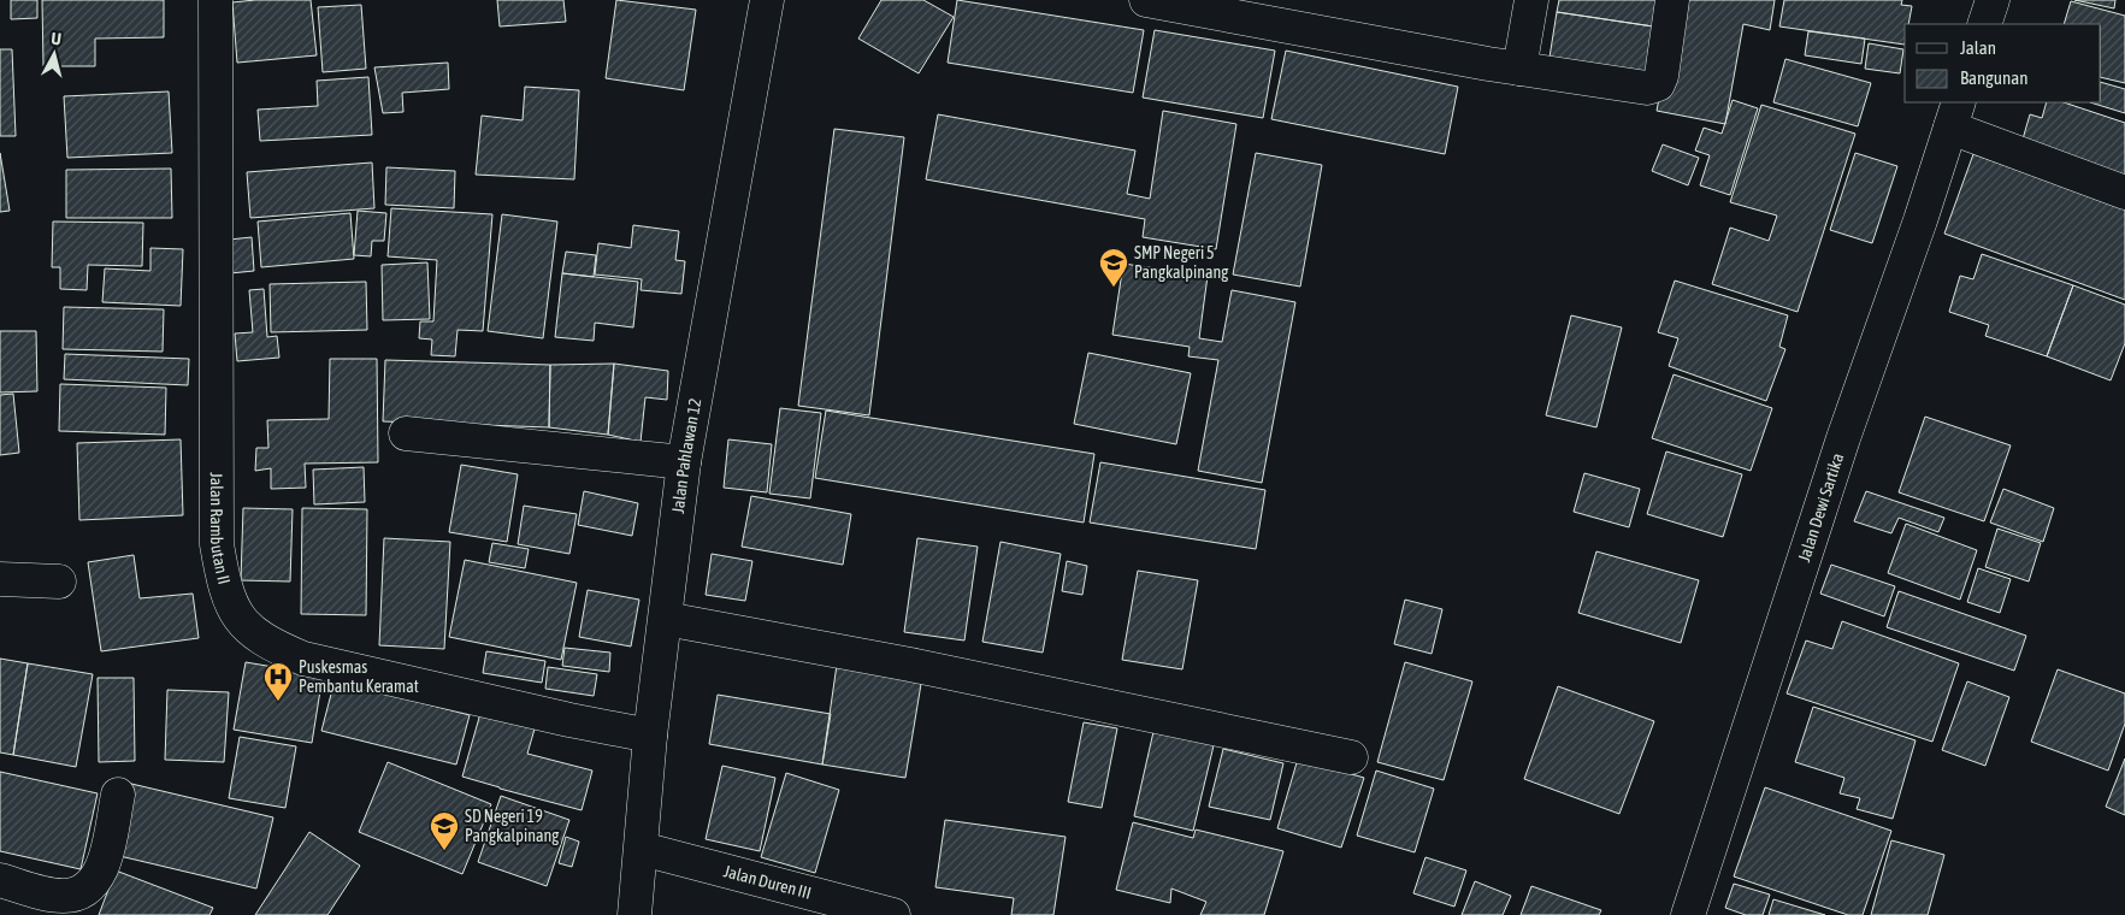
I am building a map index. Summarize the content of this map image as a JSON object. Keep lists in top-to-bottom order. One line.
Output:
{"streets":{"street":["Jalan Pahlawan 12","Jalan Dewi Sartika","Jalan Rambutan II","Jalan Duren III"]},"crossings":[["Jalan Pahlawan 12","Jalan Rambutan II"],["Jalan Pahlawan 12","Jalan Duren III"]],"places":{"school or university":["SMP Negeri 5 Pangkalpinang","SD Negeri 19 Pangkalpinang"],"hospital":["Puskesmas Pembantu Keramat"]},"legend":["Jalan","Bangunan"],"north":"top"}
